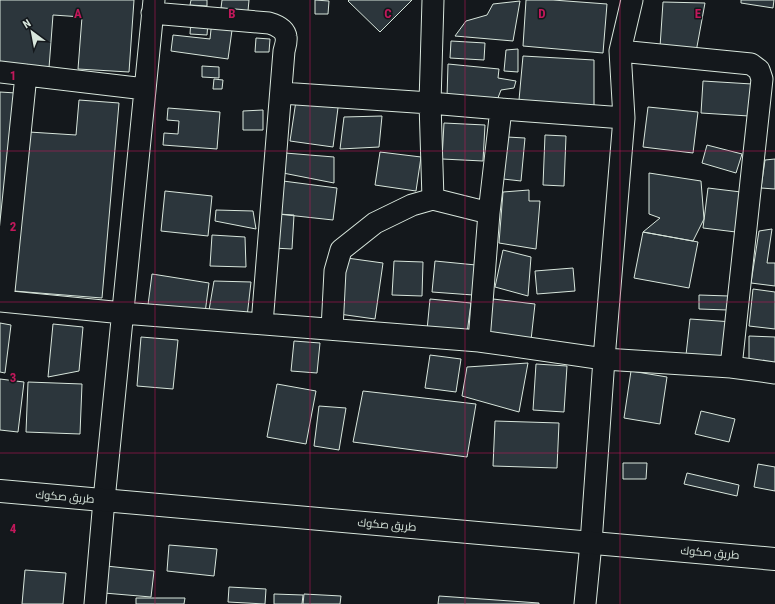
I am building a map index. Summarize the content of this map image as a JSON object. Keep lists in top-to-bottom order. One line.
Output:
{"streets":{"street":["طريق صكوك"]},"north":"top left","grid":{"columns":["A","B","C","D","E"],"rows":["1","2","3","4"]}}
